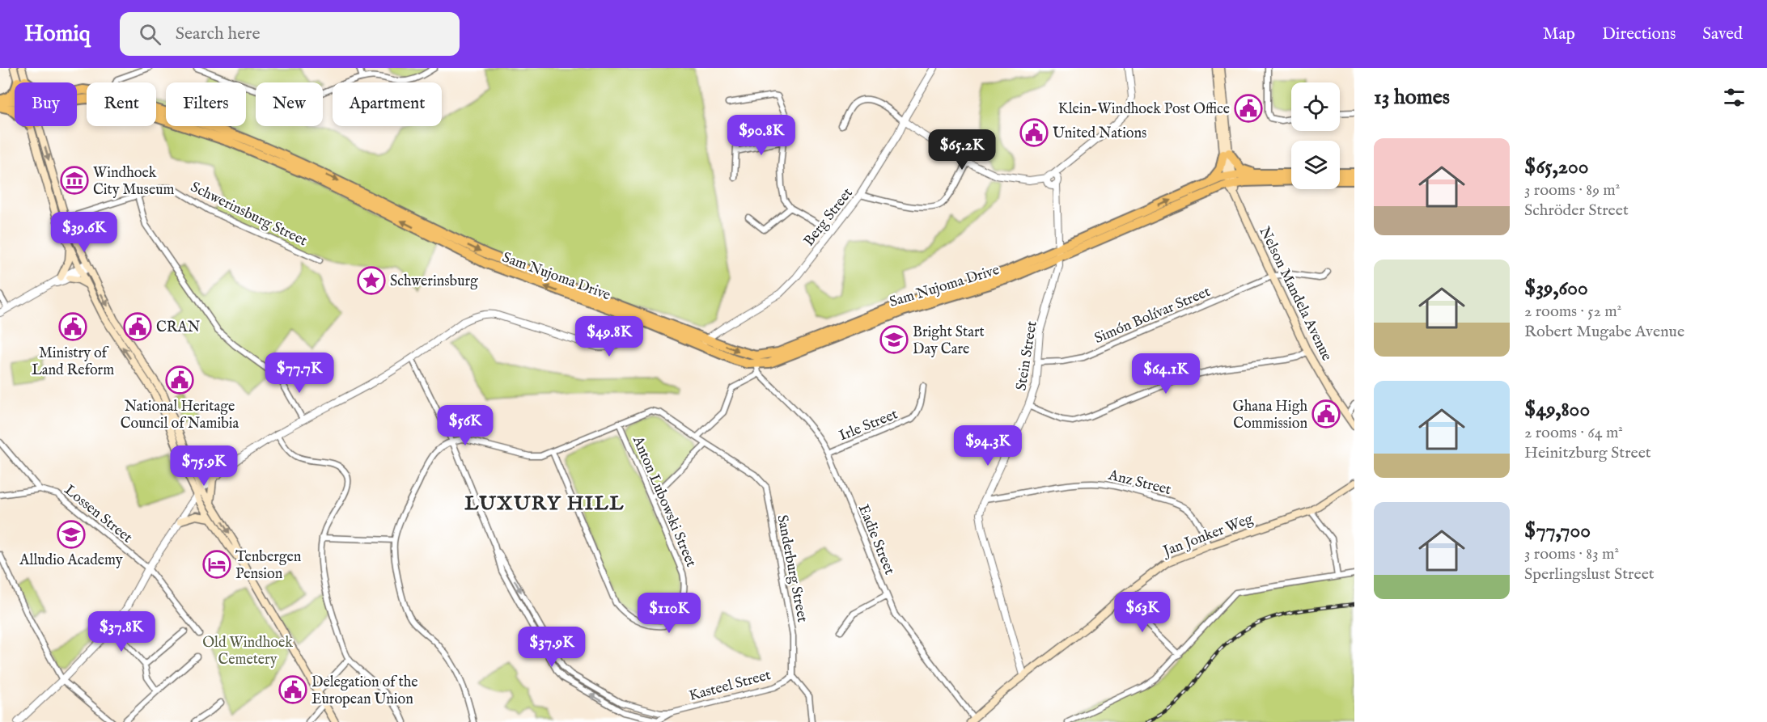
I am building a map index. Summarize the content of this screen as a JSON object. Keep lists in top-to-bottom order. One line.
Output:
{"streets":{"highway":["Sam Nujoma Drive"],"main road":["Nelson Mandela Avenue","Jan Jonker Weg"],"street":["Schwerinsburg Street","Berg Street","Simón Bolívar Street","Stein Street","Irle Street","Anz Street","Anton Lubowski Street","Lossen Street","Eadie Street","Sanderburg Street","Kasteel Street"]},"crossings":[["Berg Street","Sam Nujoma Drive"],["Sam Nujoma Drive","Nelson Mandela Avenue"],["Sam Nujoma Drive","Stein Street"],["Sam Nujoma Drive","Eadie Street"],["Nelson Mandela Avenue","Simón Bolívar Street"],["Simón Bolívar Street","Stein Street"],["Stein Street","Anz Street"],["Stein Street","Jan Jonker Weg"],["Irle Street","Eadie Street"],["Anz Street","Jan Jonker Weg"],["Anton Lubowski Street","Sanderburg Street"],["Anton Lubowski Street","Kasteel Street"],["Jan Jonker Weg","Eadie Street"],["Sanderburg Street","Kasteel Street"]],"districts":["LUXURY HILL"],"parks":["Old Windhoek Cemetery"],"places":{"public building":["Klein-Windhoek Post Office","United Nations","Ministry of Land Reform","CRAN","National Heritage Council of Namibia","Ghana High Commission","Delegation of the European Union"],"museum":["Windhoek City Museum"],"place":["Schwerinsburg"],"school or university":["Bright Start Day Care","Alludio Academy"],"hotel":["Tenbergen Pension"]},"page":{"header":"Homiq","search":"Search here","nav":["Map","Directions","Saved"],"heading":"13 homes","chip":["Buy","Rent","Filters","New","Apartment"],"price":["$90.8K","$65.2K","$39.6K","$49.8K","$77.7K","$64.1K","$56K","$94.3K","$75.9K","$63K","$110K","$37.8K","$37.9K"],"list":[{"name":"$65,200","note":"3 rooms · 89 m² · Schröder Street"},{"name":"$39,600","note":"2 rooms · 52 m² · Robert Mugabe Avenue"},{"name":"$49,800","note":"2 rooms · 64 m² · Heinitzburg Street"},{"name":"$77,700","note":"3 rooms · 83 m² · Sperlingslust Street"}]}}
